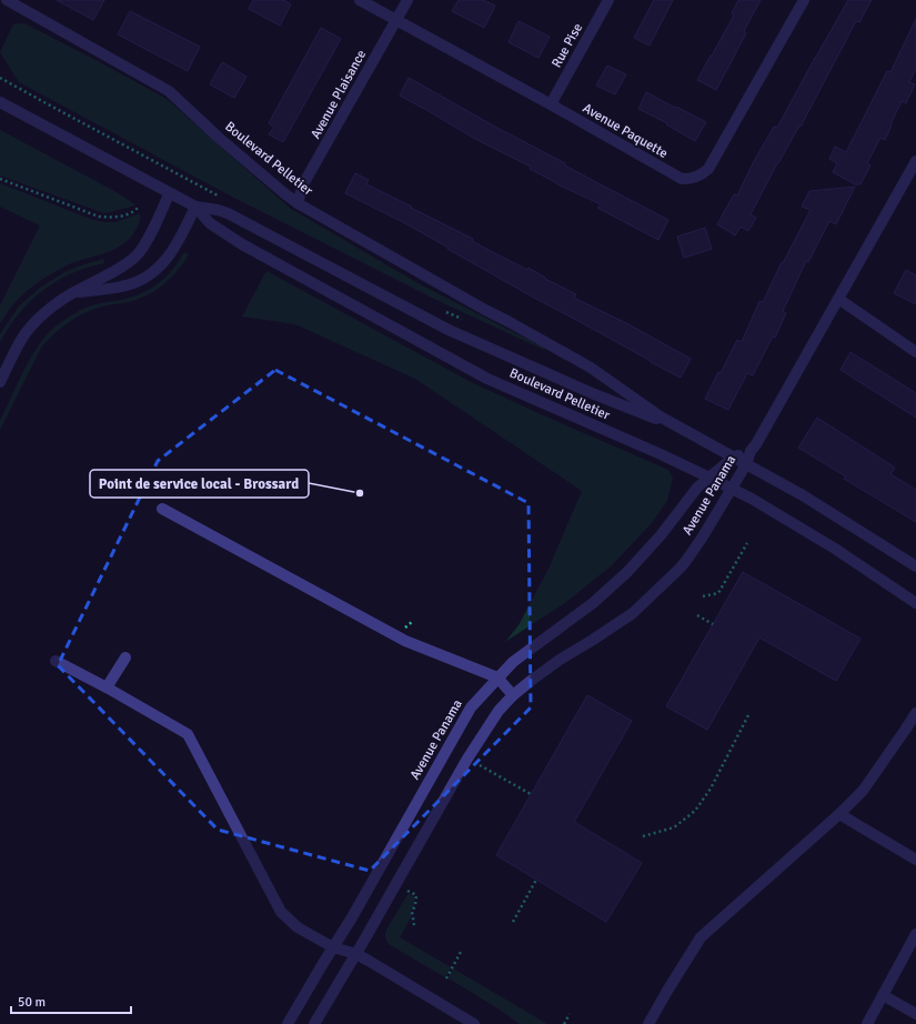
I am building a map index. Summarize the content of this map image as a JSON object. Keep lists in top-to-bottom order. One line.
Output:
{"streets":{"street":["Rue Pise","Avenue Plaisance","Avenue Paquette","Boulevard Pelletier","Avenue Panama"]},"crossings":[["Rue Pise","Avenue Paquette"],["Avenue Plaisance","Avenue Paquette"],["Avenue Plaisance","Boulevard Pelletier"],["Boulevard Pelletier","Avenue Panama"]],"places":["Point de service local - Brossard"],"scale_bar":"50 m"}
